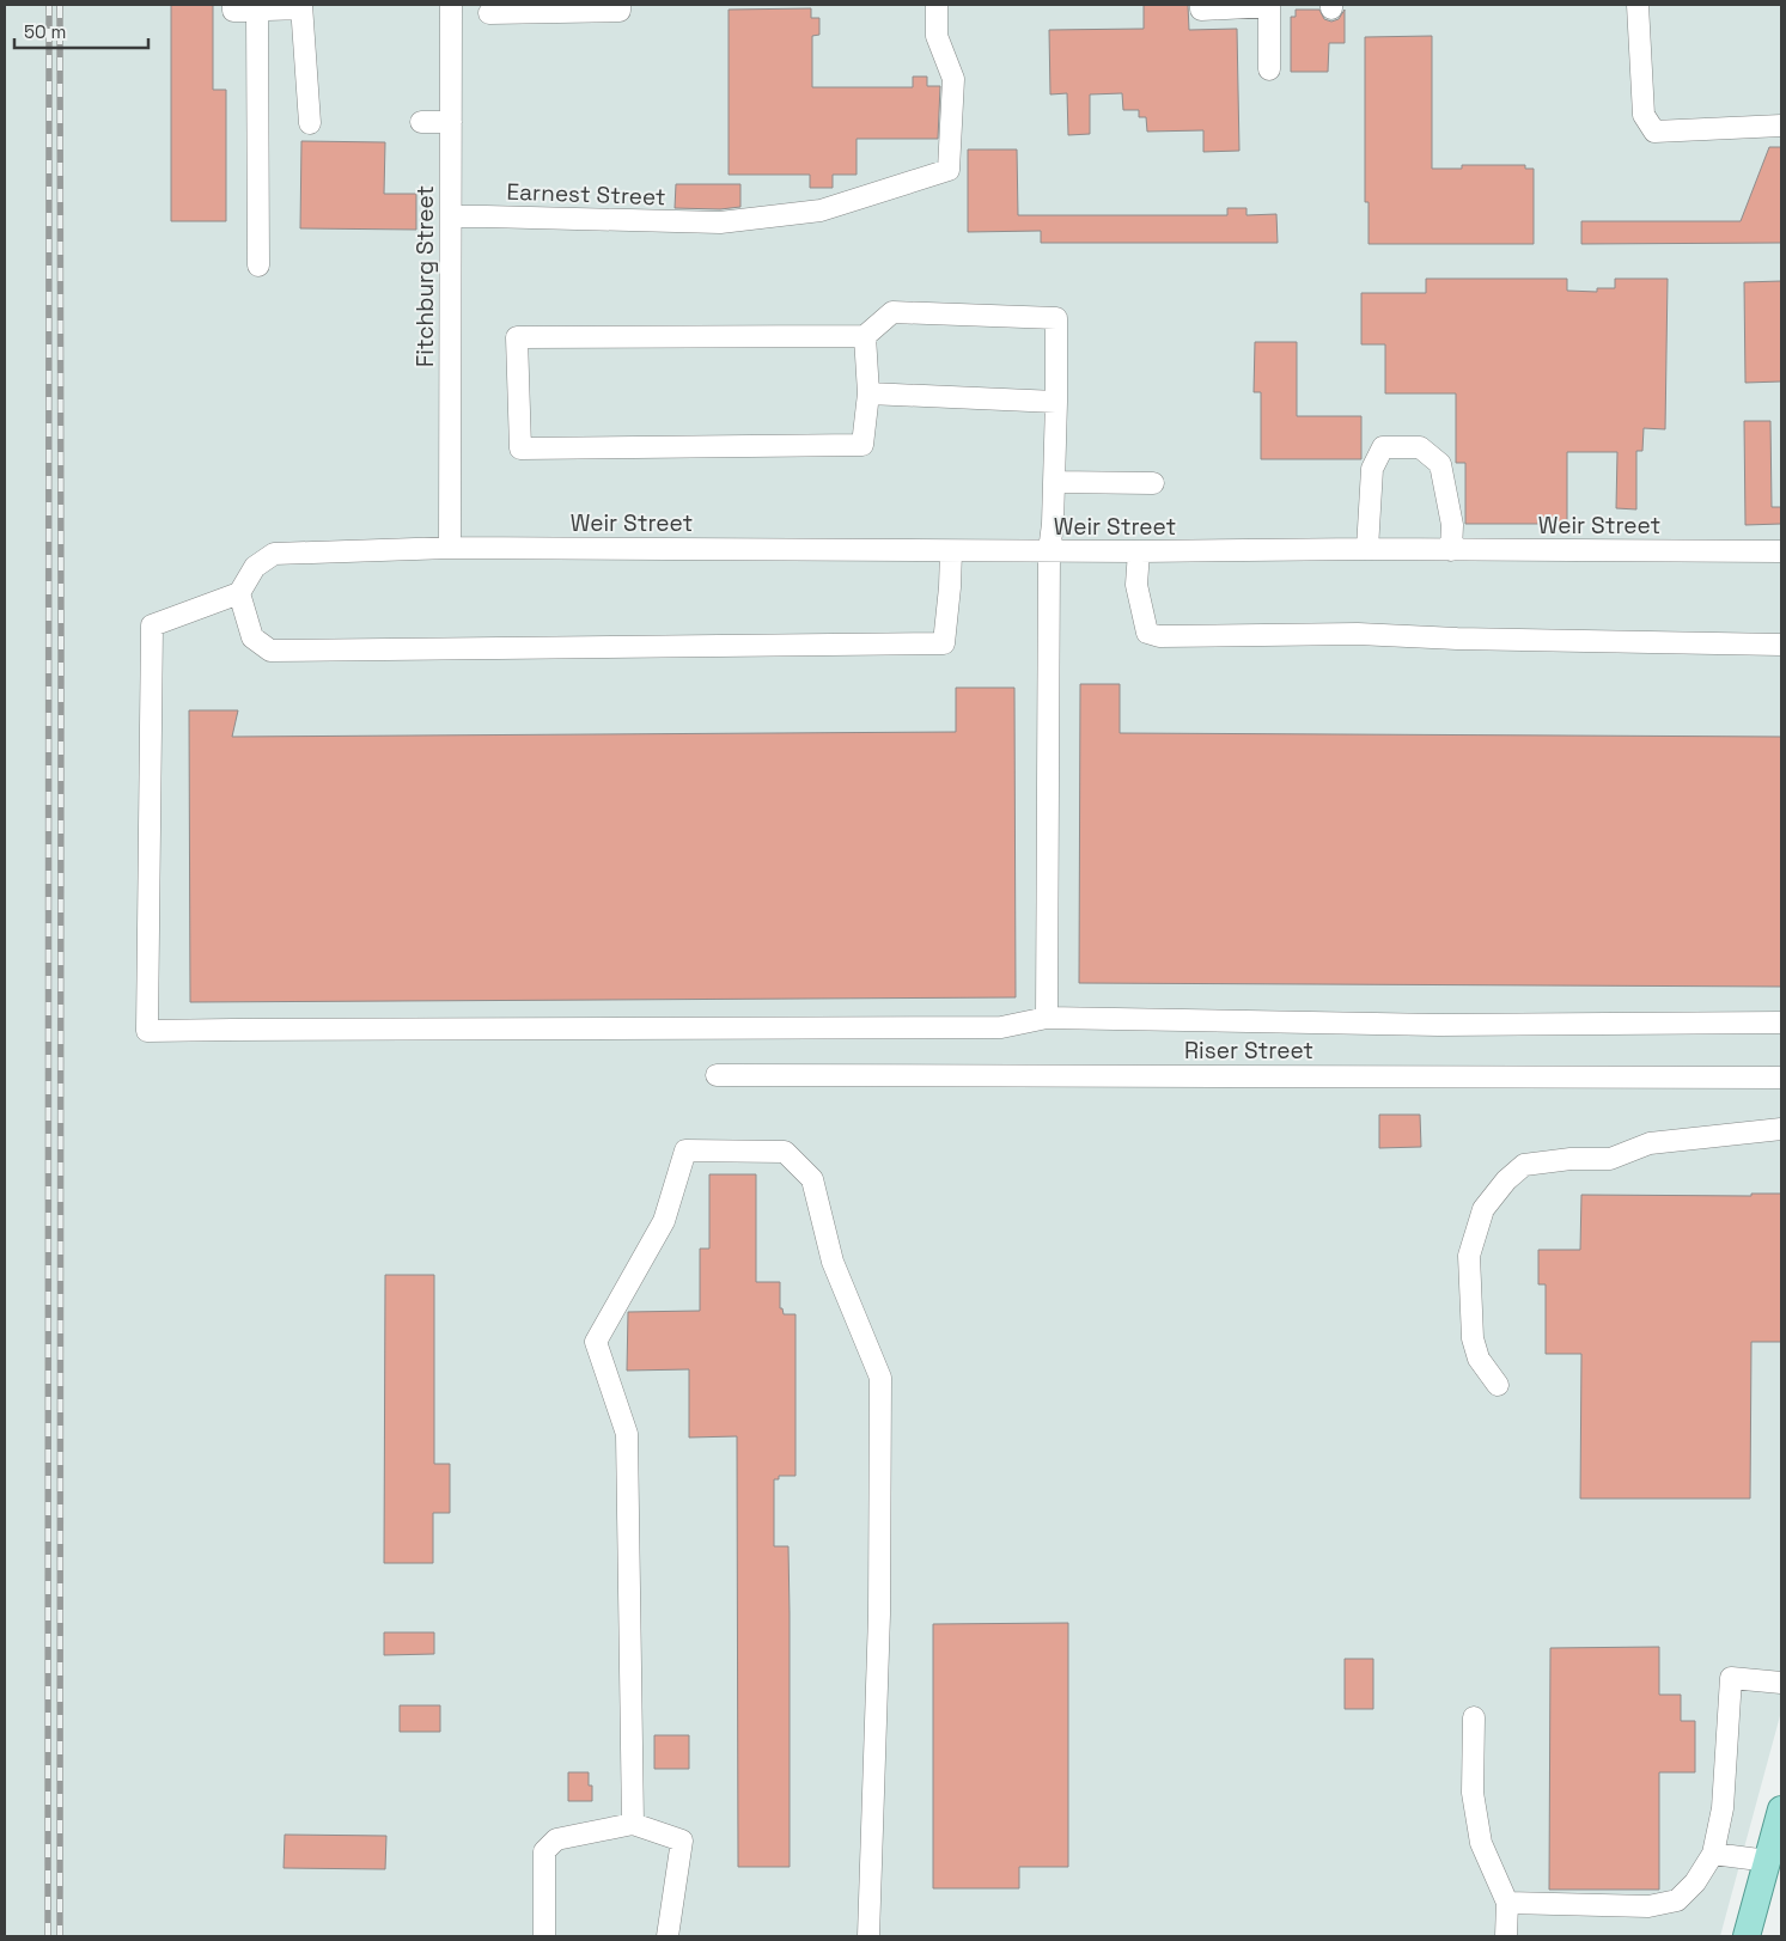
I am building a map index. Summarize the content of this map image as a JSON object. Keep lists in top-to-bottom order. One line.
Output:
{"streets":{"street":["Earnest Street","Fitchburg Street","Weir Street","Riser Street"]},"crossings":[["Earnest Street","Fitchburg Street"],["Fitchburg Street","Weir Street"]],"scale_bar":"50 m"}
